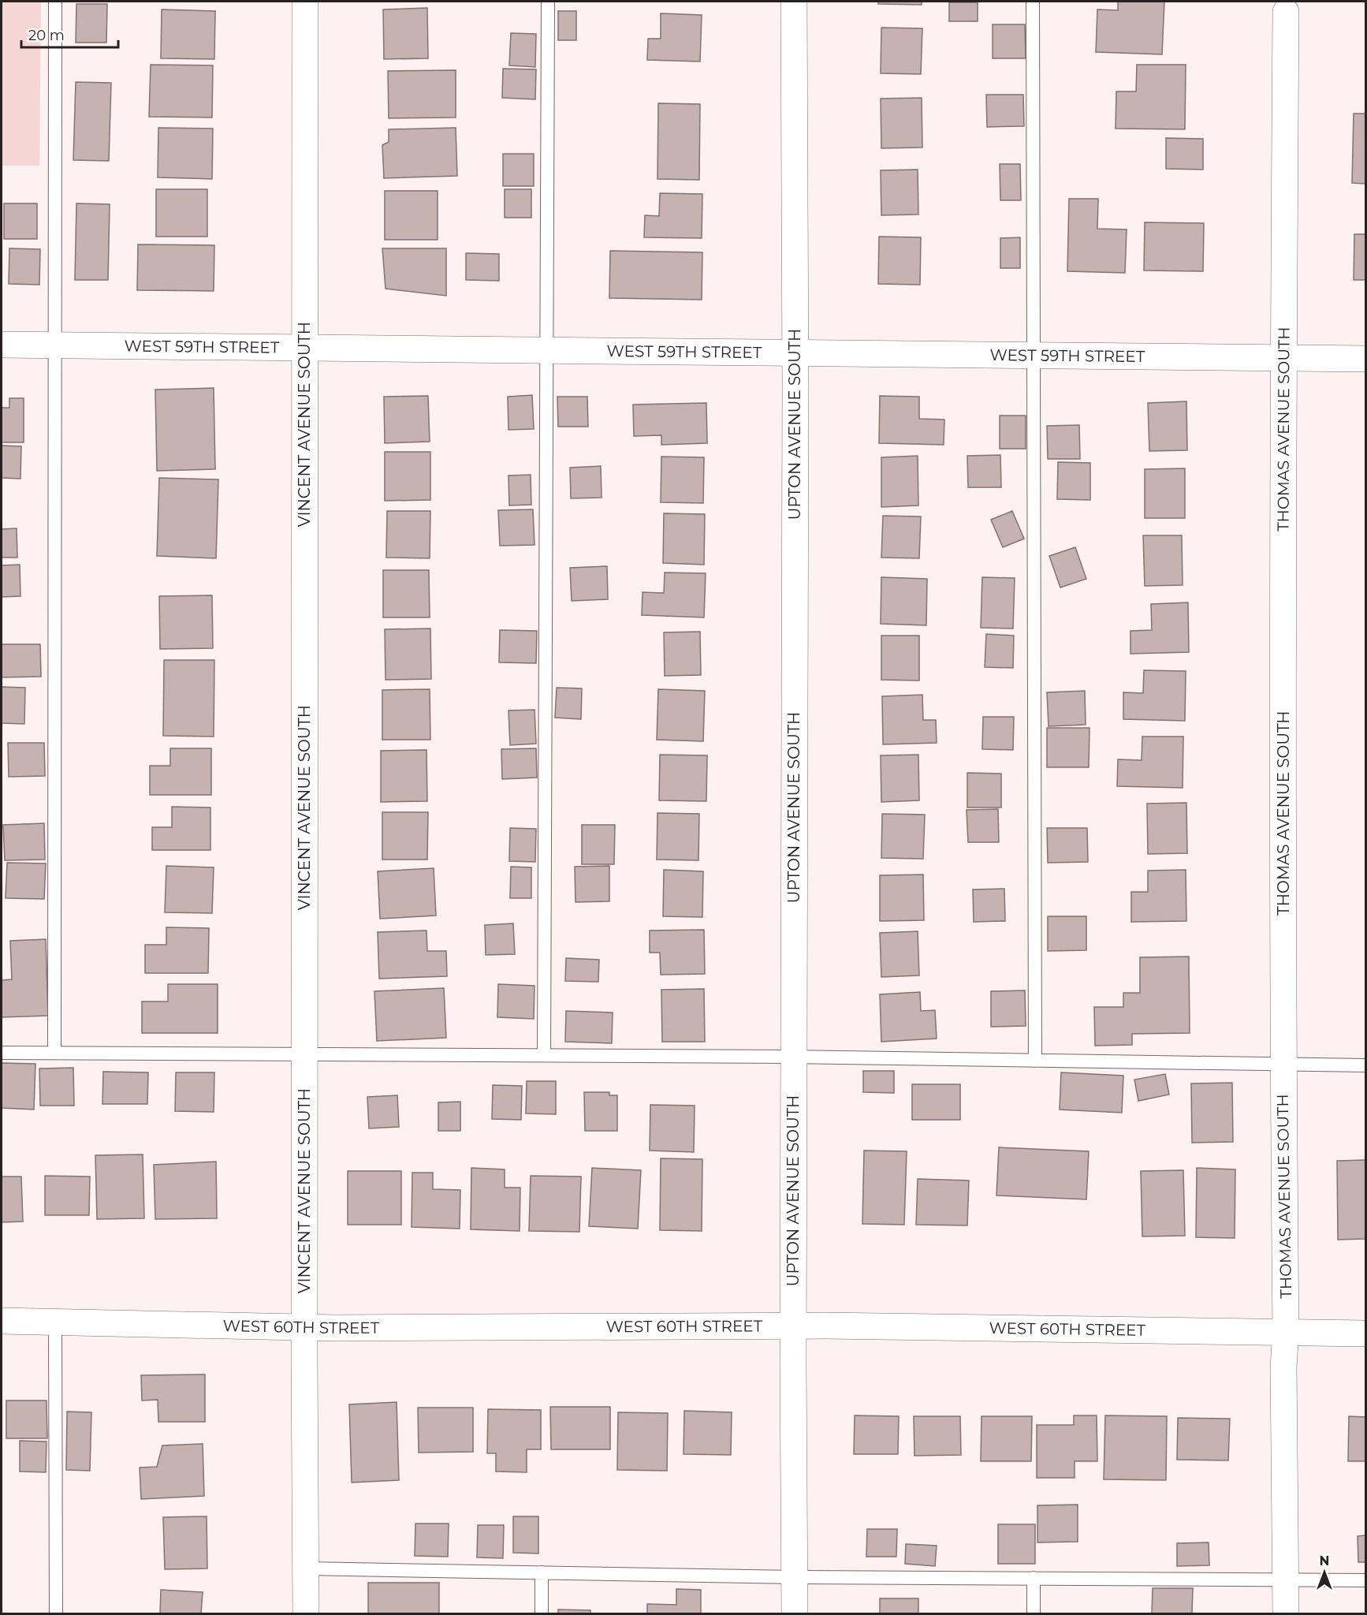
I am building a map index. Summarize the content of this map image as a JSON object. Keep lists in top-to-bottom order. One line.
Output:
{"streets":{"street":["WEST 59TH STREET","VINCENT AVENUE SOUTH","UPTON AVENUE SOUTH","THOMAS AVENUE SOUTH","WEST 60TH STREET"]},"crossings":[["WEST 59TH STREET","VINCENT AVENUE SOUTH"],["WEST 59TH STREET","UPTON AVENUE SOUTH"],["WEST 59TH STREET","THOMAS AVENUE SOUTH"],["VINCENT AVENUE SOUTH","WEST 60TH STREET"],["UPTON AVENUE SOUTH","WEST 60TH STREET"],["THOMAS AVENUE SOUTH","WEST 60TH STREET"]],"scale_bar":"20 m","north":"top"}
